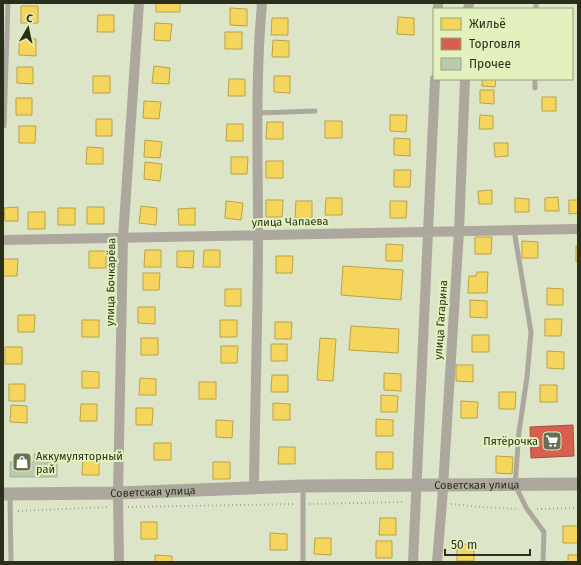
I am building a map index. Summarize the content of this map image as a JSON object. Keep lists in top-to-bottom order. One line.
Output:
{"streets":{"street":["улица Чапаева","улица Бочкарёва","улица Гагарина","Советская улица"]},"crossings":[["улица Чапаева","улица Бочкарёва"],["улица Чапаева","улица Гагарина"],["улица Бочкарёва","Советская улица"],["улица Гагарина","Советская улица"]],"places":{"supermarket":["Пятёрочка"],"shop":["Аккумуляторный рай"]},"legend":["Жильё","Торговля","Прочее"],"scale_bar":"50 m","north":"top"}
